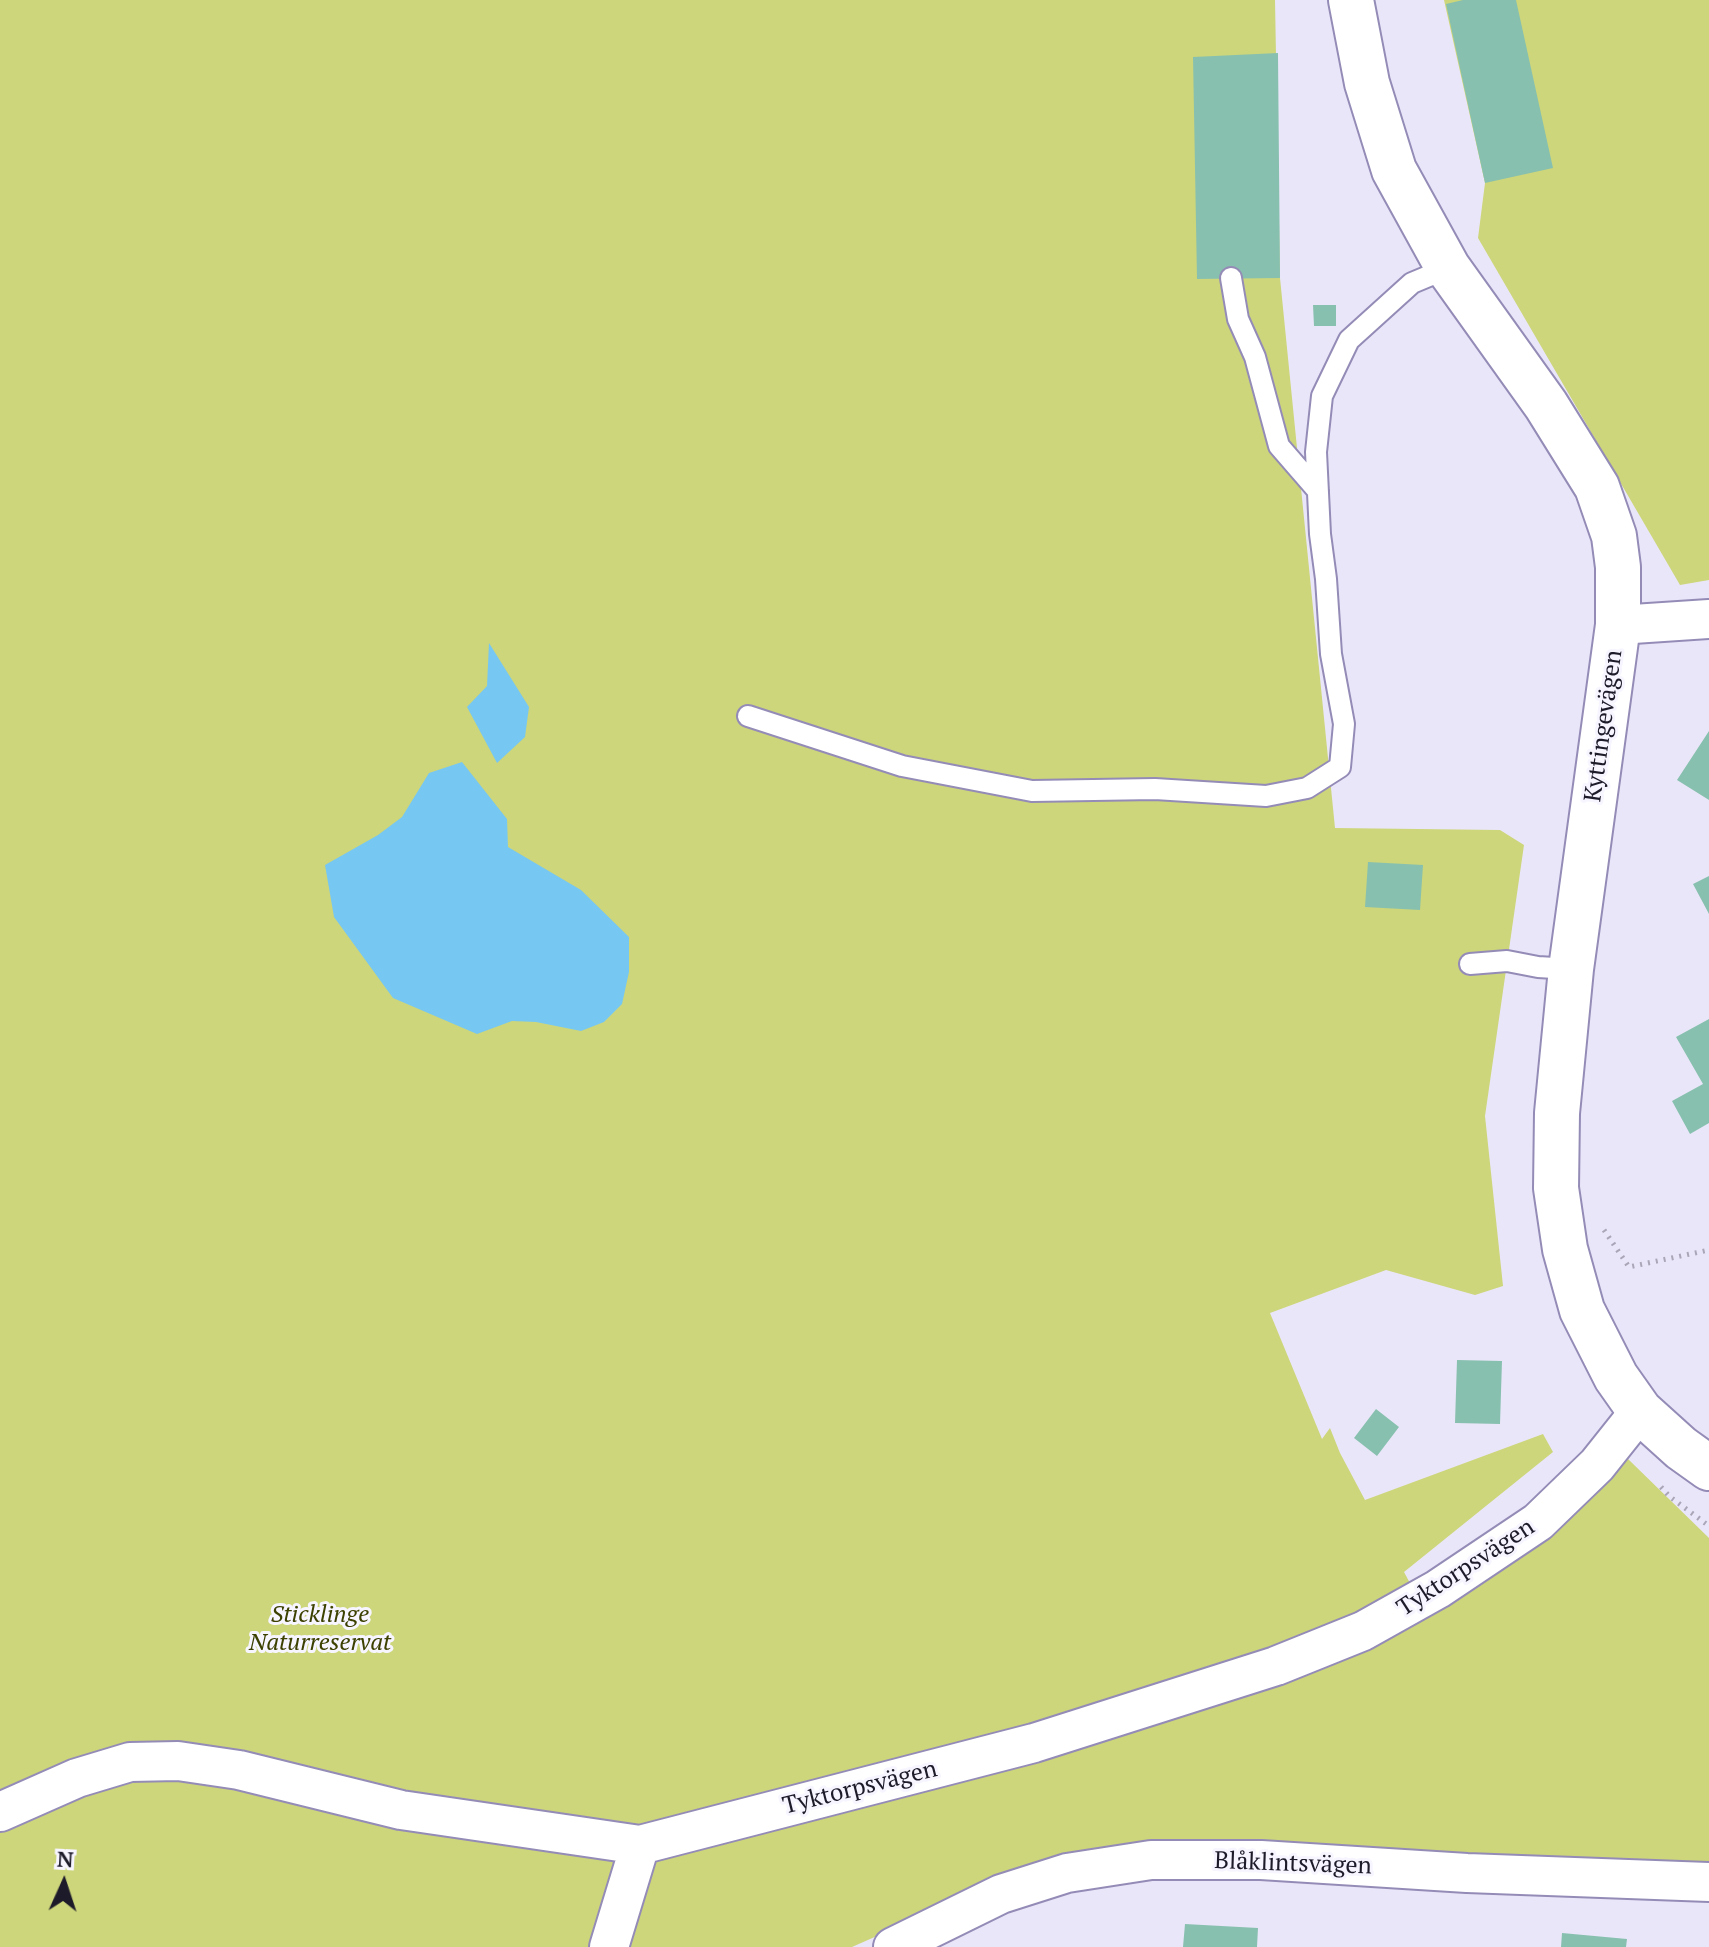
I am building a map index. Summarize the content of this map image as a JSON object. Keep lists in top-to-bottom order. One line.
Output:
{"streets":{"street":["Kyttingevägen","Tyktorpsvägen","Blåklintsvägen"]},"crossings":[["Kyttingevägen","Tyktorpsvägen"]],"parks":["Sticklinge Naturreservat"],"north":"top"}
